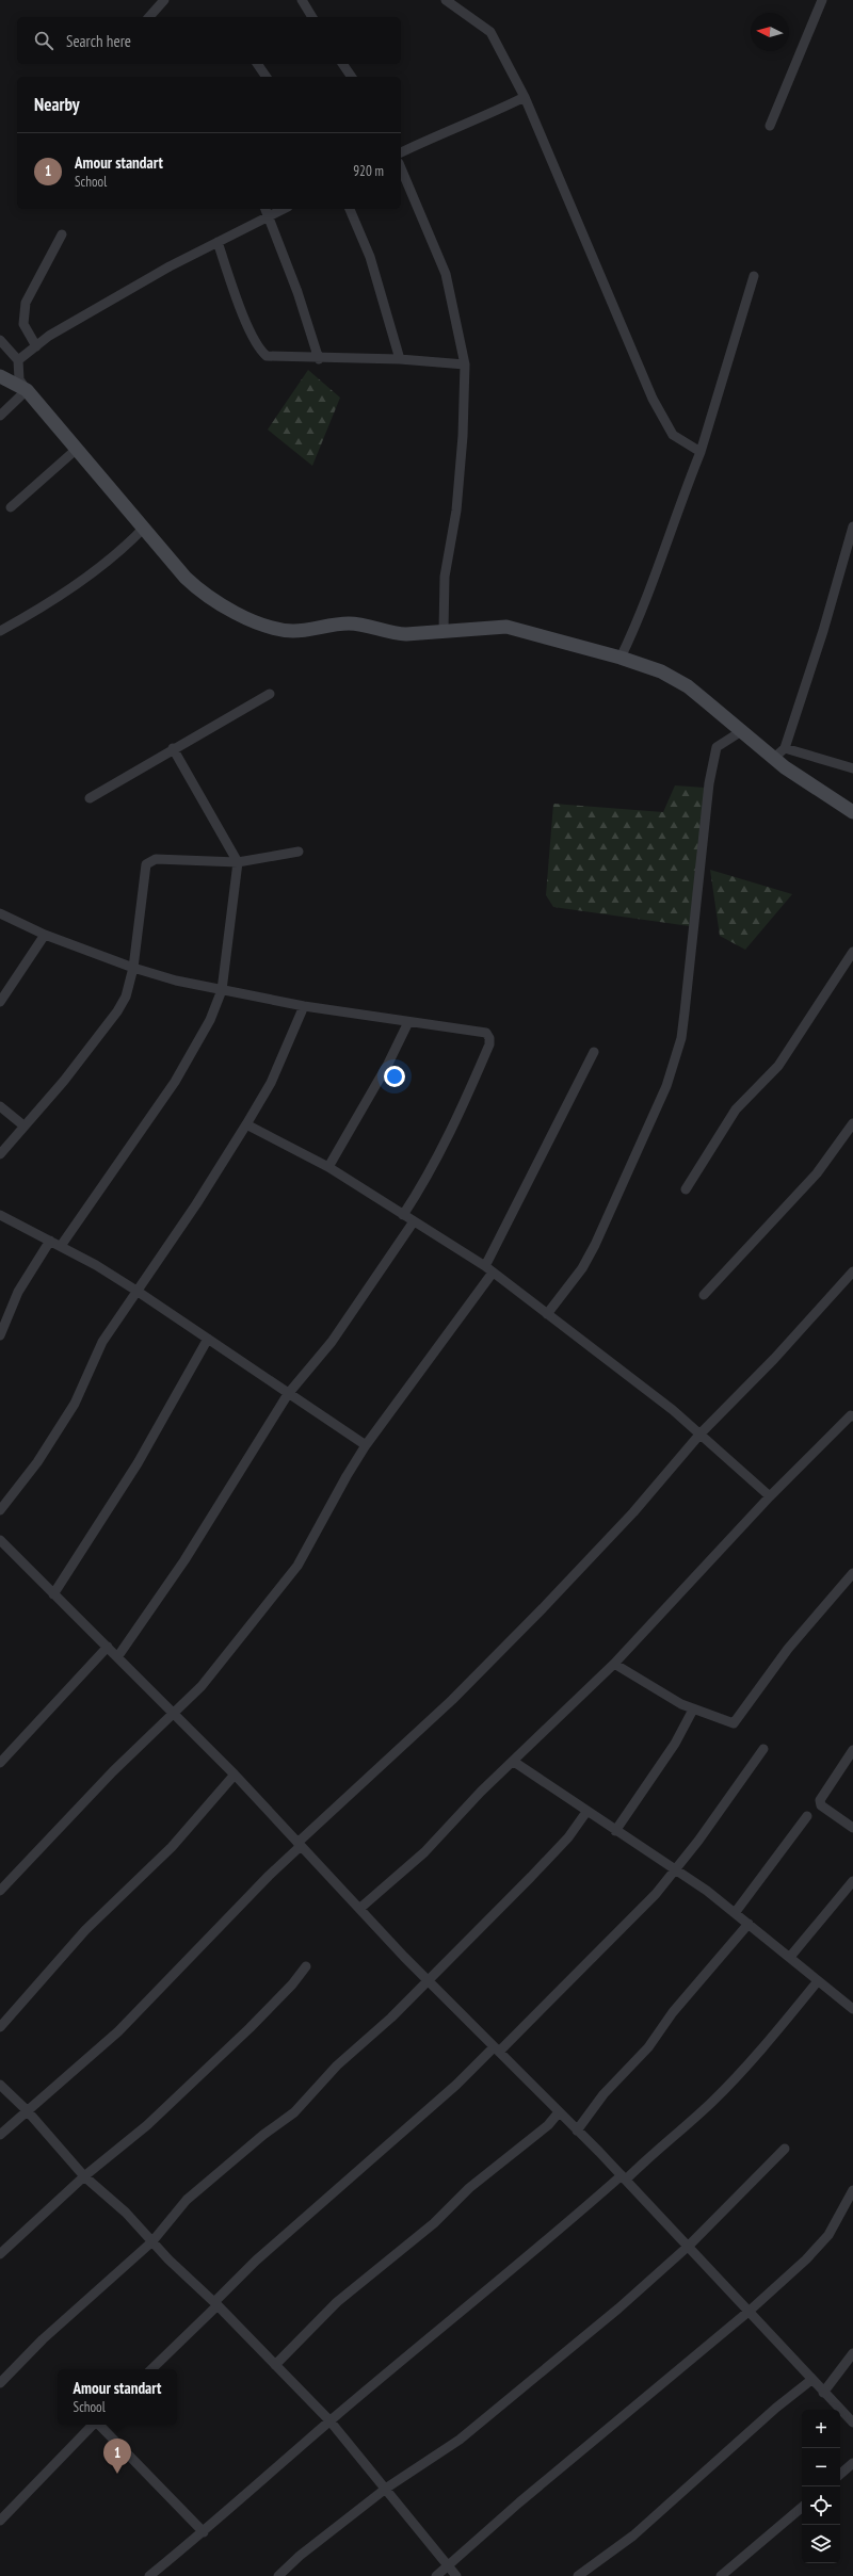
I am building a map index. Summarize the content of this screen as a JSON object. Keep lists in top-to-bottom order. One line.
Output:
{"north":"left","page":{"search":"Search here","heading":"Nearby","list":[{"mark":"1","name":"Amour standart","note":"School","value":"920 m"}],"popup":["Amour standart","School"],"map_buttons":["+","−"],"pins":"1"}}
